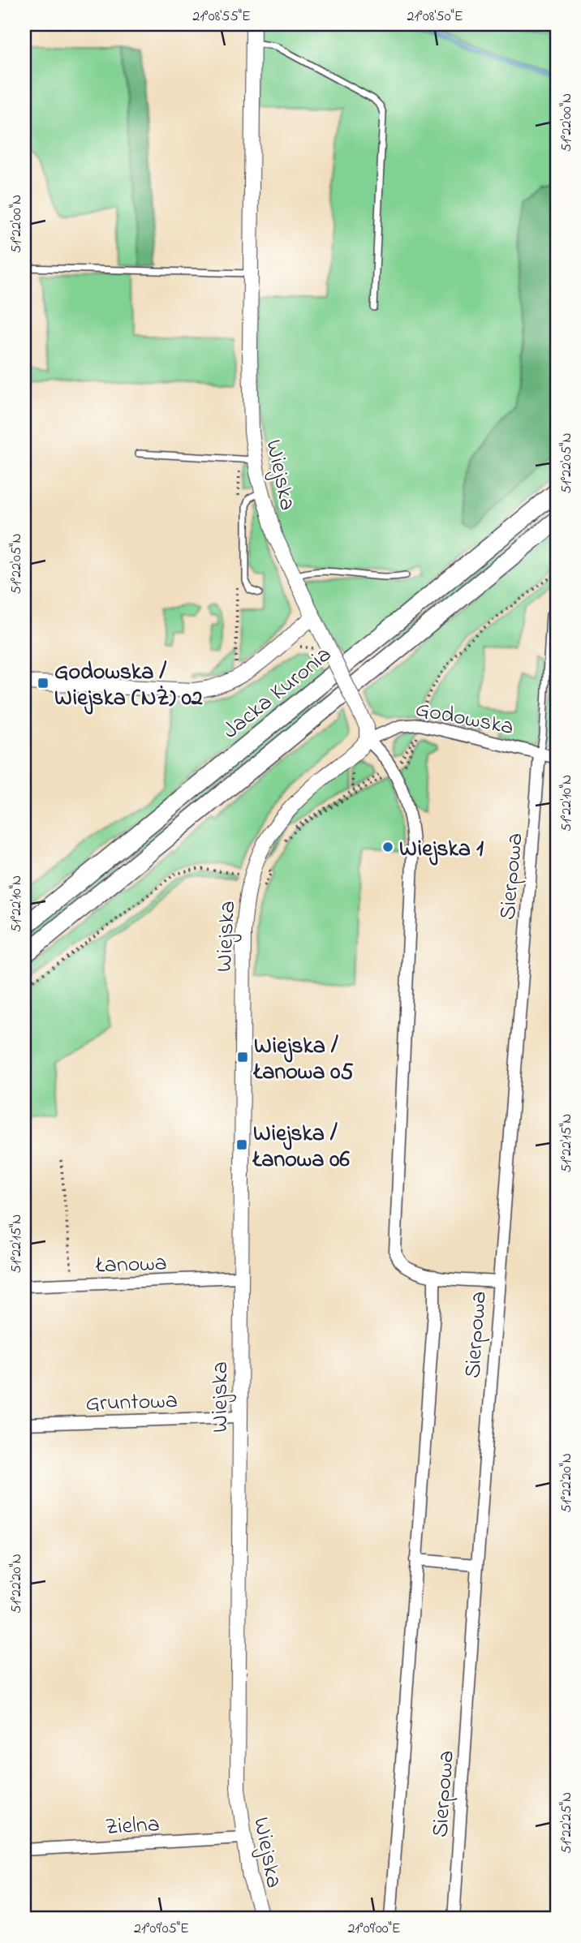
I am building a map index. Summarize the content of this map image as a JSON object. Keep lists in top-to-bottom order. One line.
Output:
{"streets":{"main road":["Jacka Kuronia"],"street":["Wiejska","Godowska","Sierpowa","Łanowa","Gruntowa","Zielna"]},"crossings":[["Wiejska","Godowska"],["Wiejska","Łanowa"],["Wiejska","Gruntowa"],["Wiejska","Zielna"],["Godowska","Sierpowa"]],"places":{"transit":["Godowska / Wiejska (NŻ) 02","Wiejska / Łanowa 05","Wiejska / Łanowa 06"],"other":["Wiejska 1"]},"coordinates":["21°08'55\"E","21°08'50\"E","51°22'00\"N","51°22'05\"N","51°22'10\"N","51°22'15\"N","51°22'20\"N","51°22'25\"N","21°09'05\"E","21°09'00\"E"]}
